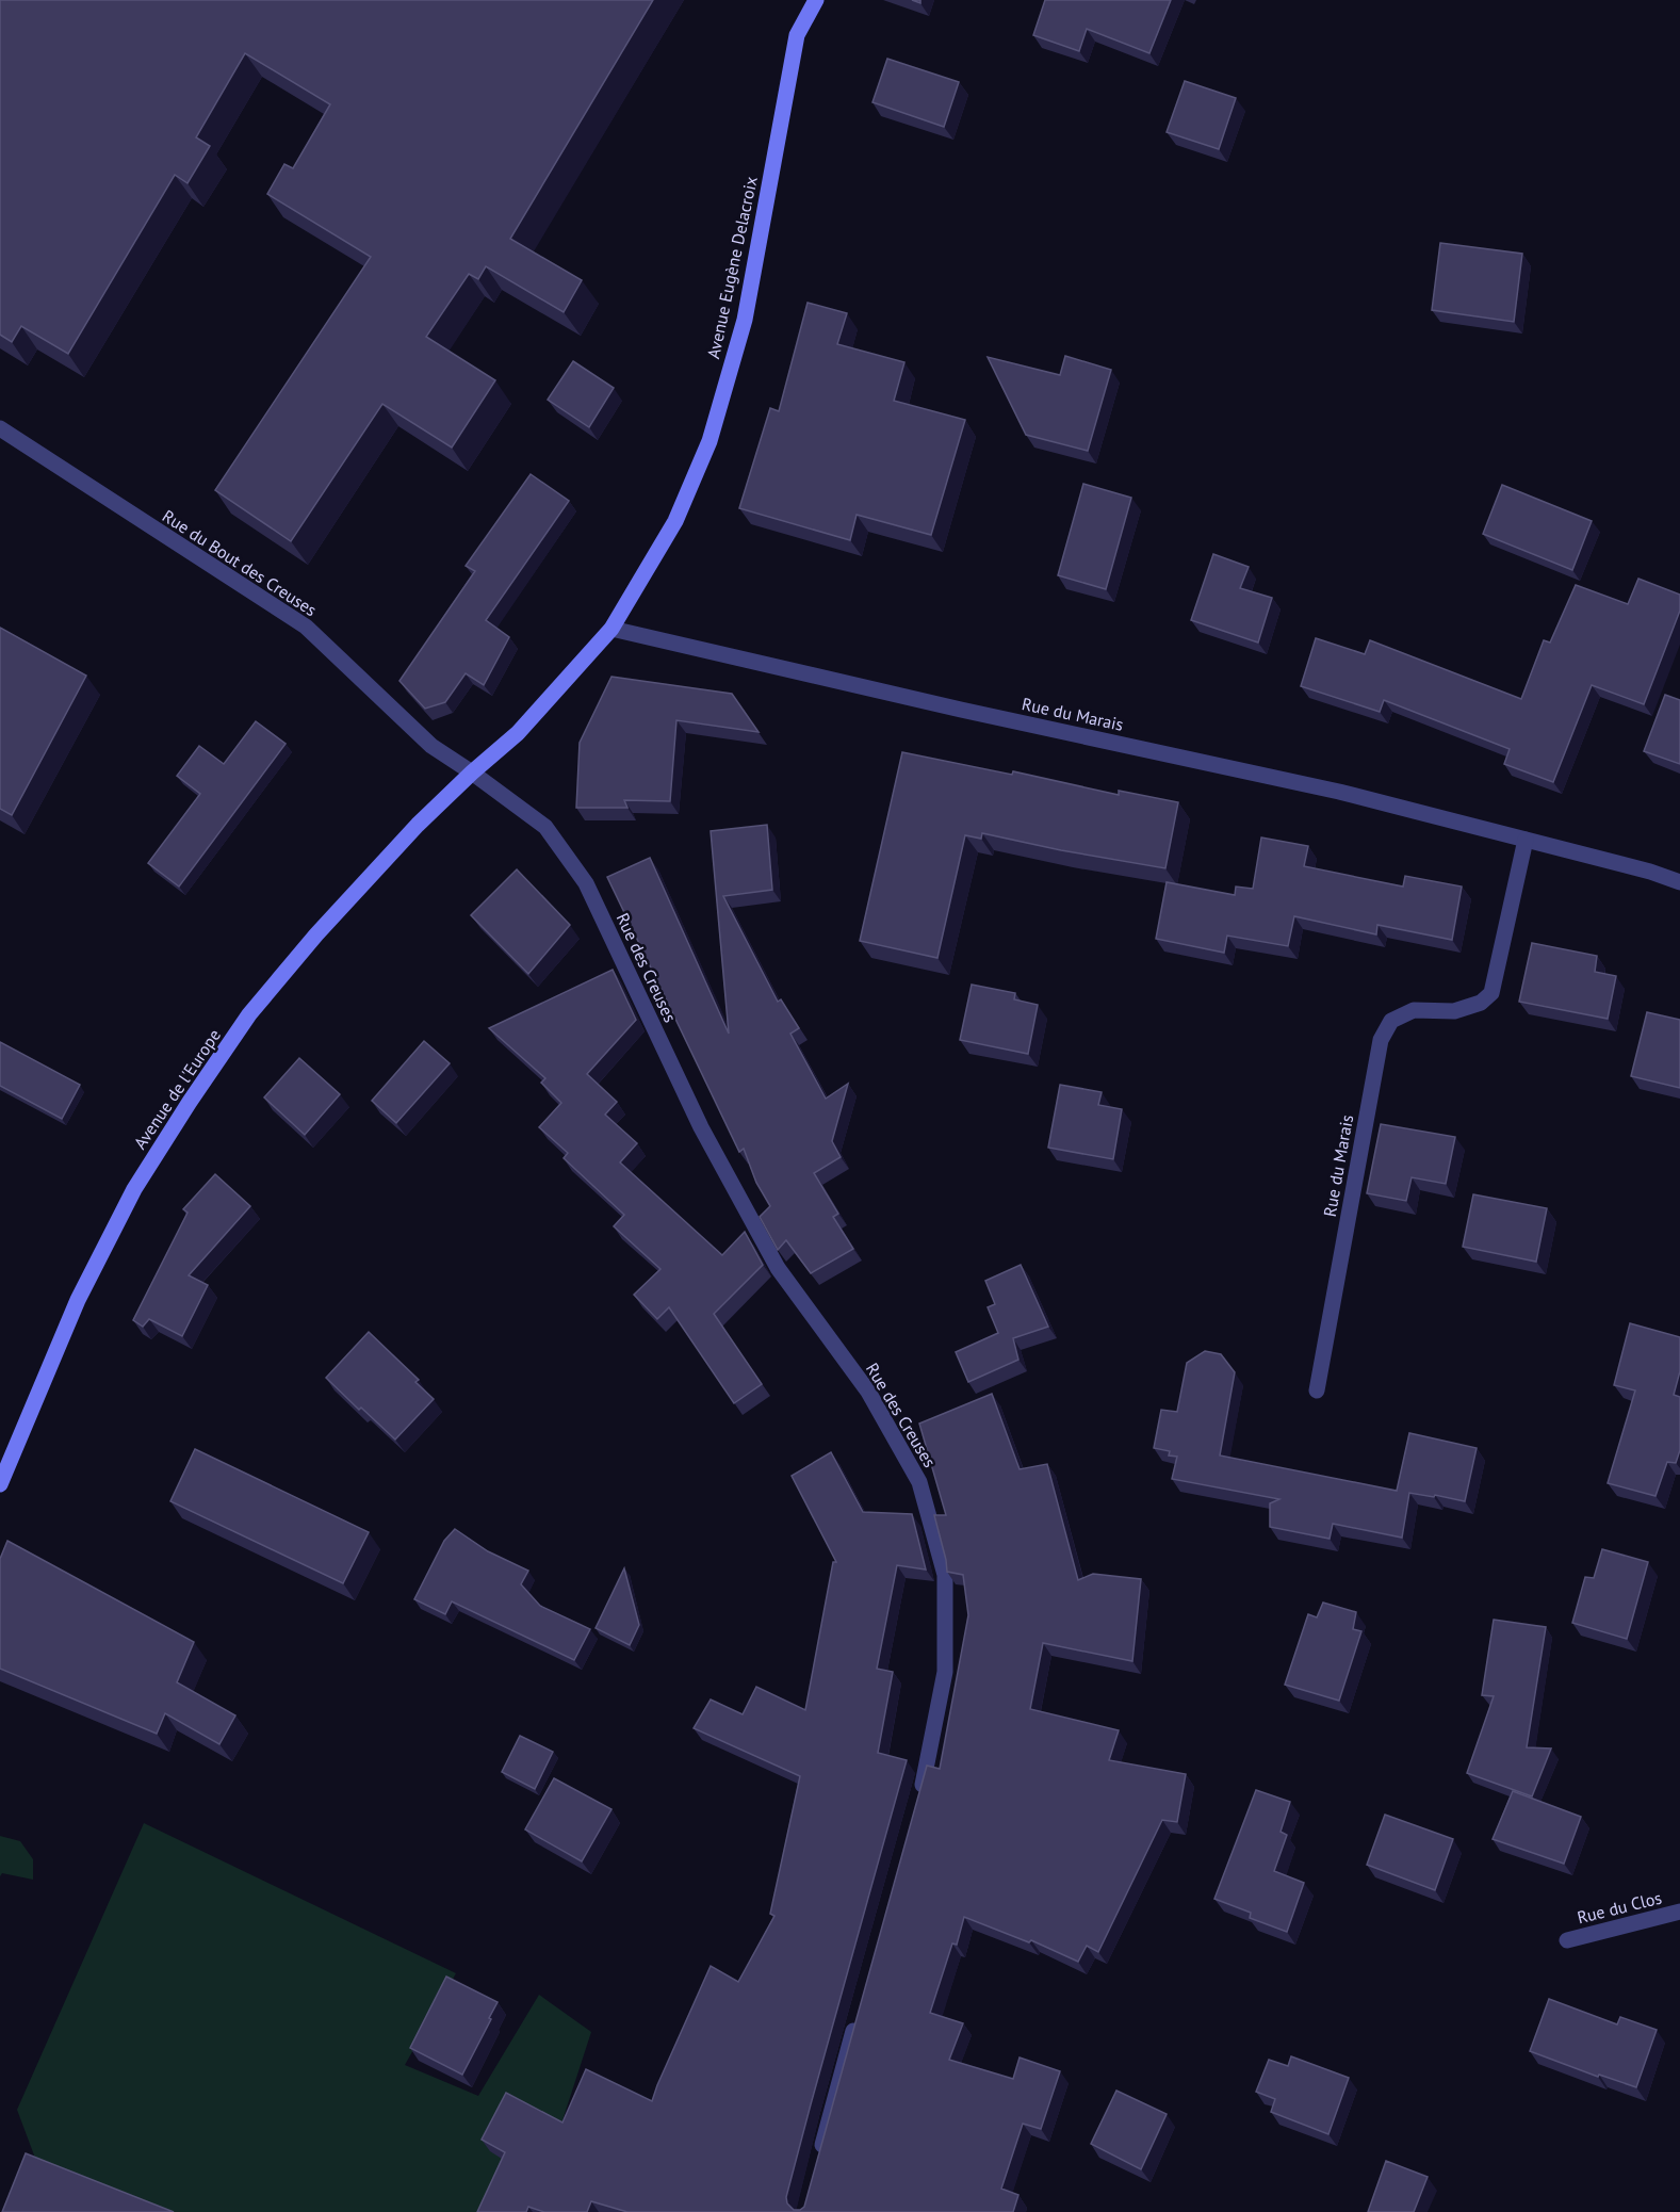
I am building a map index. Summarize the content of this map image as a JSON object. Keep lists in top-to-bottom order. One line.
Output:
{"streets":{"main road":["Avenue Eugène Delacroix","Avenue de l'Europe"],"street":["Rue du Bout des Creuses","Rue du Marais","Rue des Creuses","Rue du Clos"]},"crossings":[["Avenue Eugène Delacroix","Rue du Bout des Creuses"],["Avenue Eugène Delacroix","Rue du Marais"],["Avenue Eugène Delacroix","Rue des Creuses"],["Avenue Eugène Delacroix","Avenue de l'Europe"],["Rue du Bout des Creuses","Rue des Creuses"],["Rue du Bout des Creuses","Avenue de l'Europe"],["Rue des Creuses","Avenue de l'Europe"]]}
